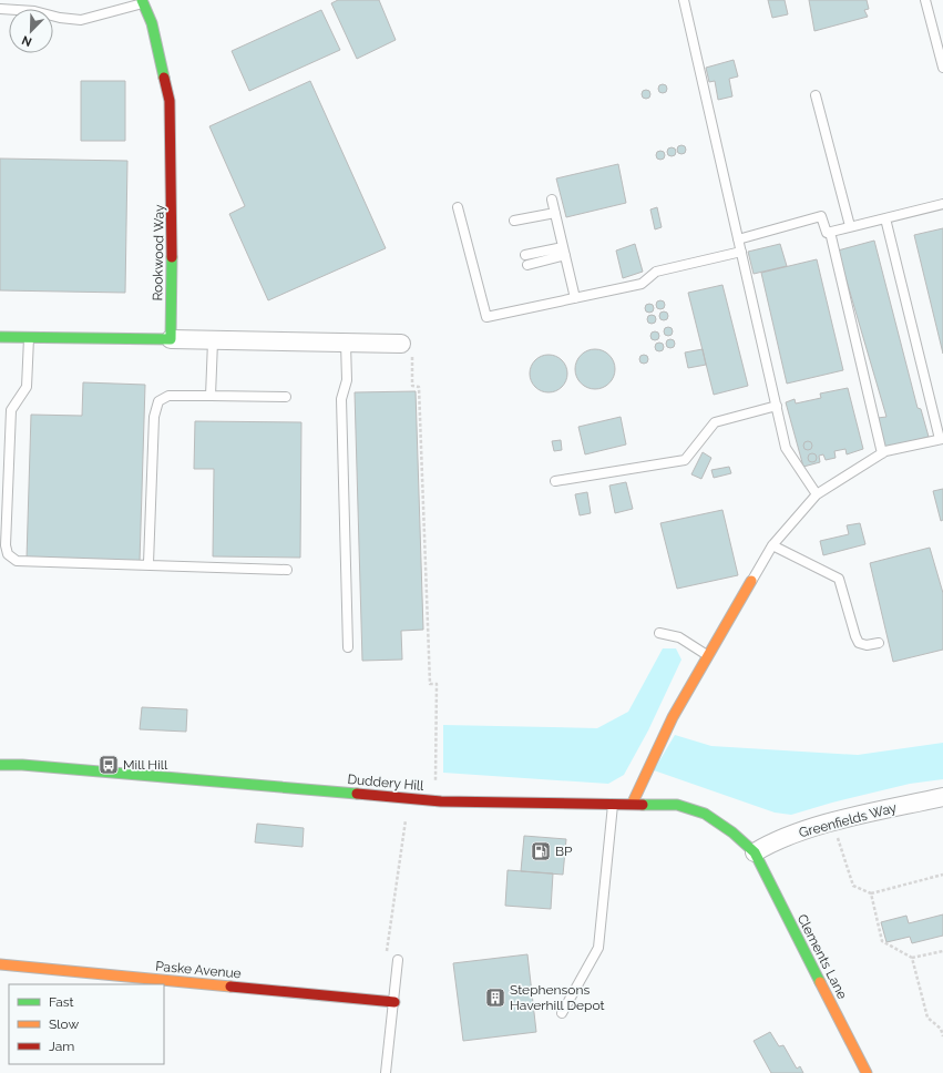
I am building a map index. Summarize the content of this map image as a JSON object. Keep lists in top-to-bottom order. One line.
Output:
{"streets":{"street":["Rookwood Way","Duddery Hill","Greenfields Way","Clements Lane","Paske Avenue"]},"crossings":[["Duddery Hill","Greenfields Way"],["Duddery Hill","Clements Lane"],["Greenfields Way","Clements Lane"]],"places":{"bus stop":["Mill Hill"],"fuel station":["BP"],"building":["Stephensons Haverhill Depot"]},"legend":["Fast","Slow","Jam"],"north":"bottom left"}
